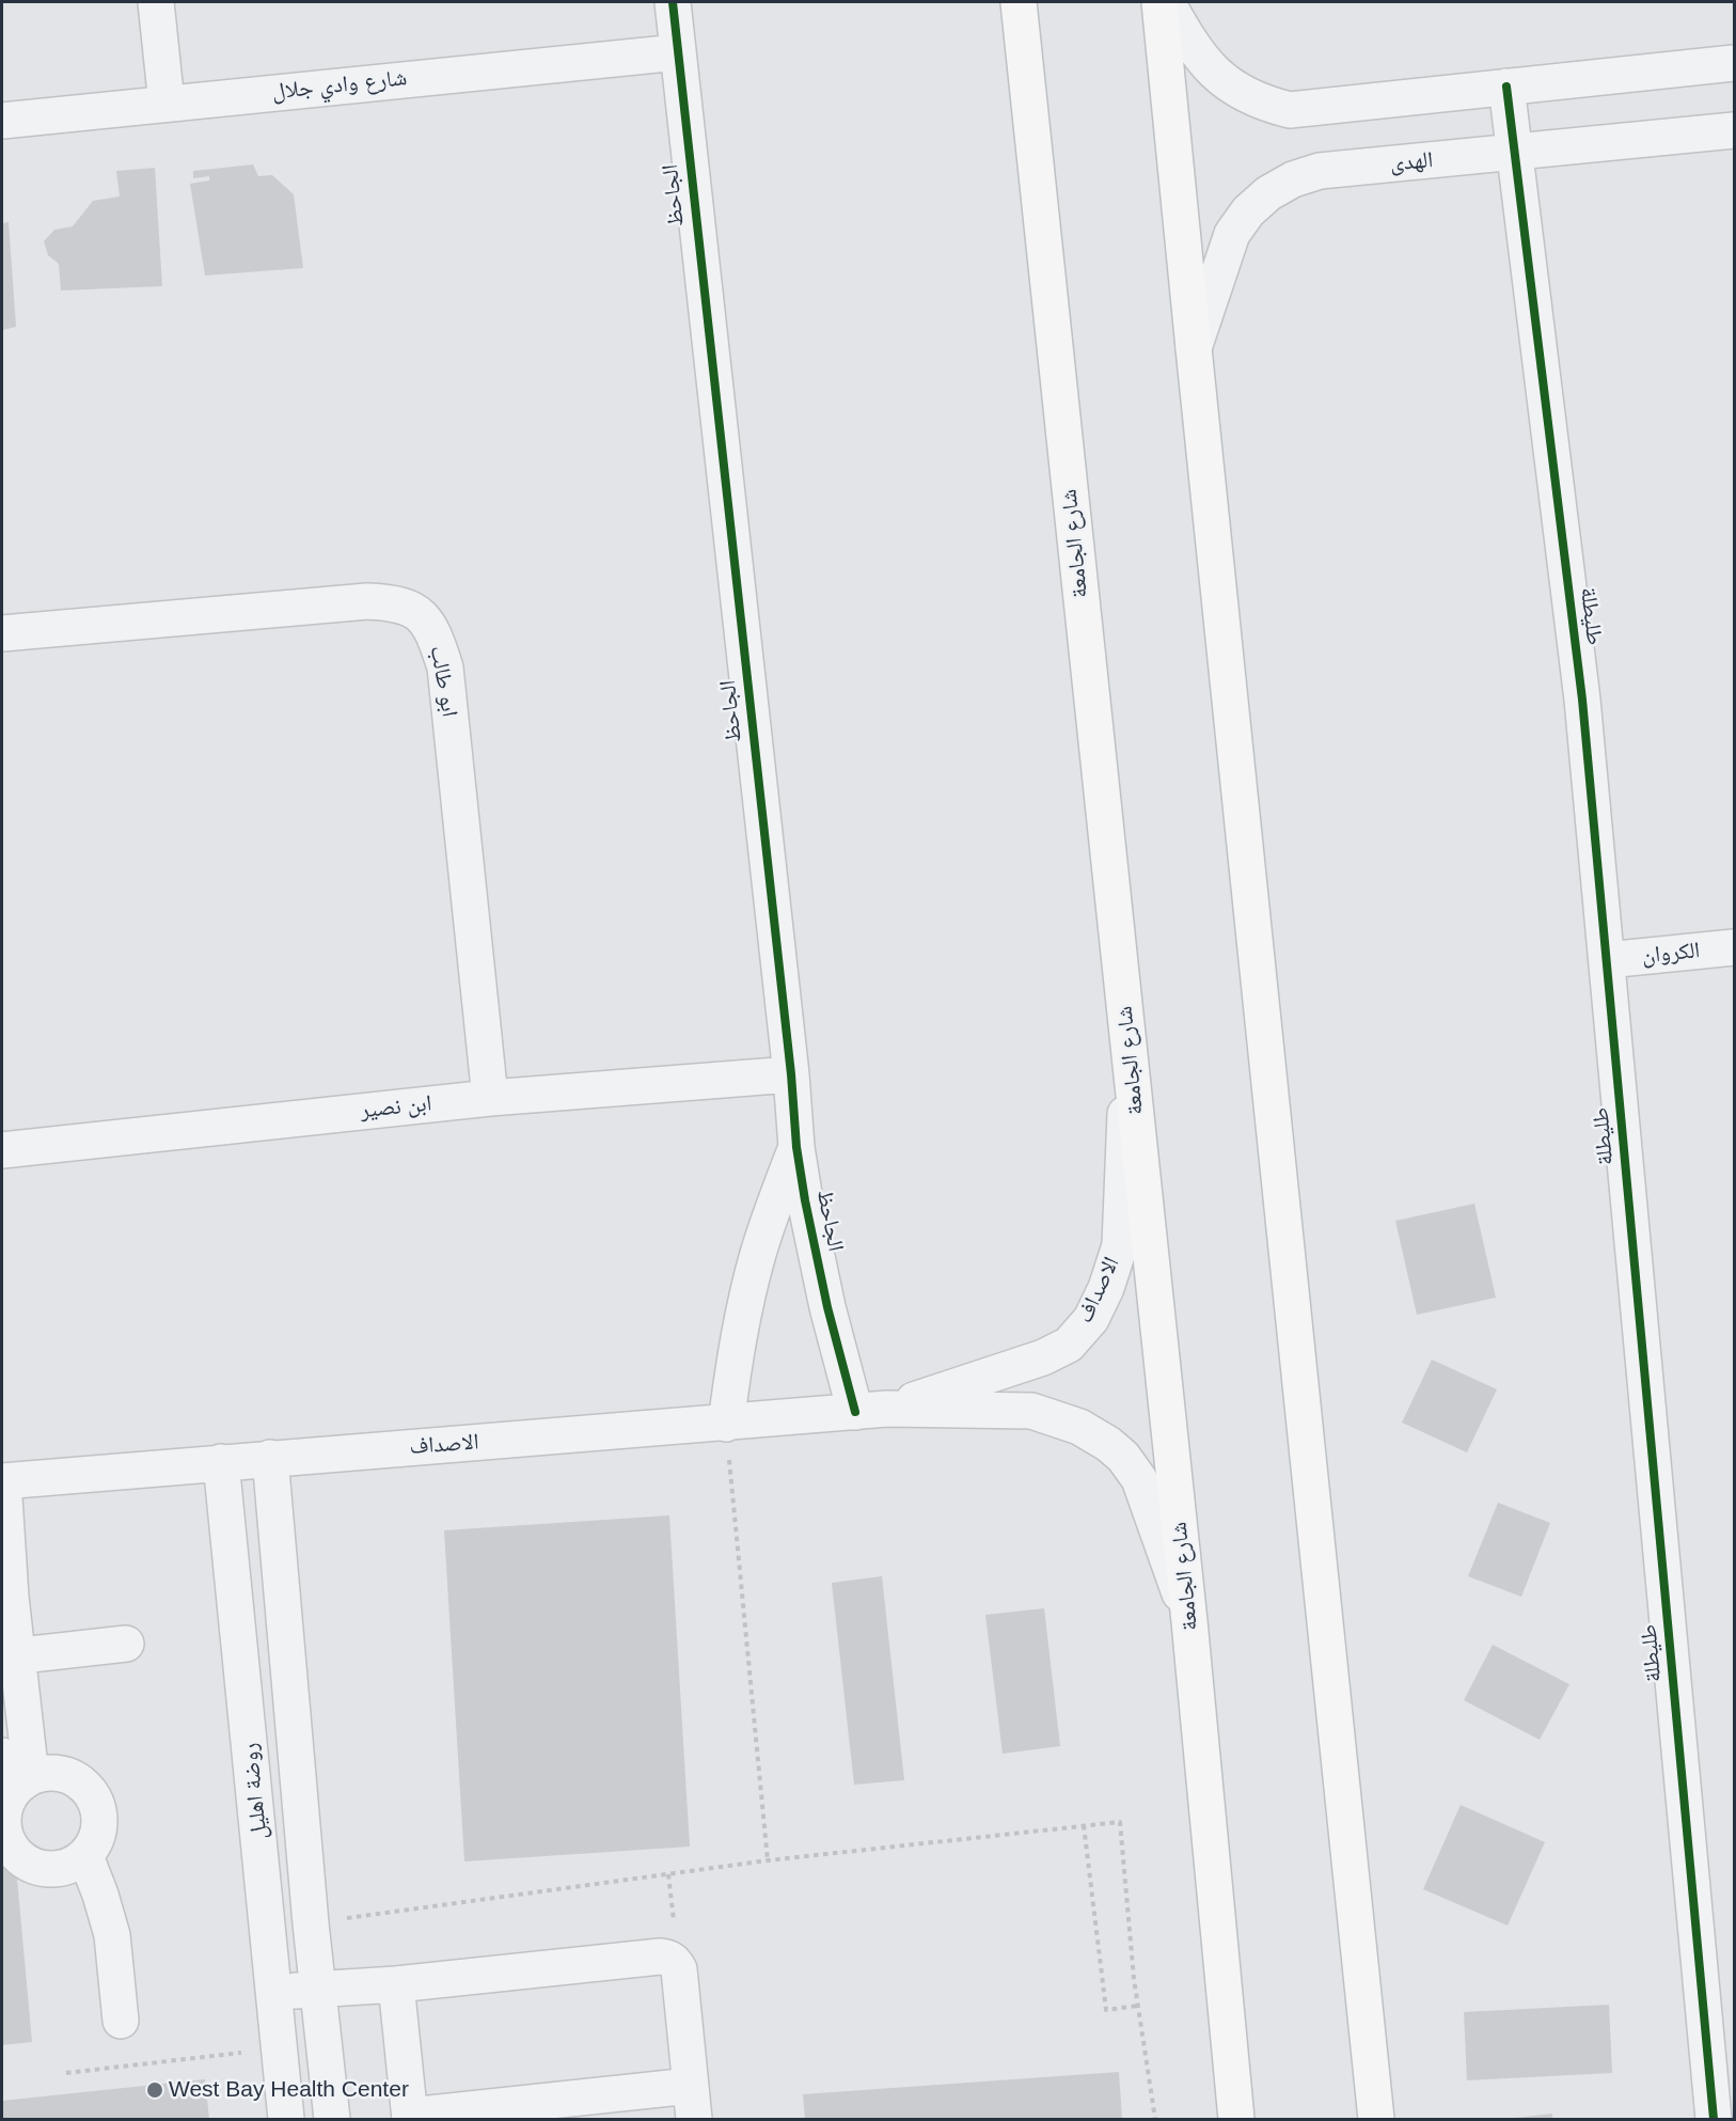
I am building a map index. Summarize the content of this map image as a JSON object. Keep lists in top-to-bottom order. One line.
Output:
{"streets":{"main road":["شارع الجامعة"],"street":["شارع وادي جلال","الهدى","الجاحظ","طليطلة","ابو طالب","الكروان","ابن نصير","الاصداف","روضة اهليل"]},"crossings":[["شارع وادي جلال","الجاحظ"],["الهدى","طليطلة"],["الجاحظ","ابن نصير"],["الجاحظ","الاصداف"],["شارع الجامعة","الاصداف"],["طليطلة","الكروان"],["ابو طالب","ابن نصير"],["الاصداف","روضة اهليل"]],"places":["West Bay Health Center"]}
